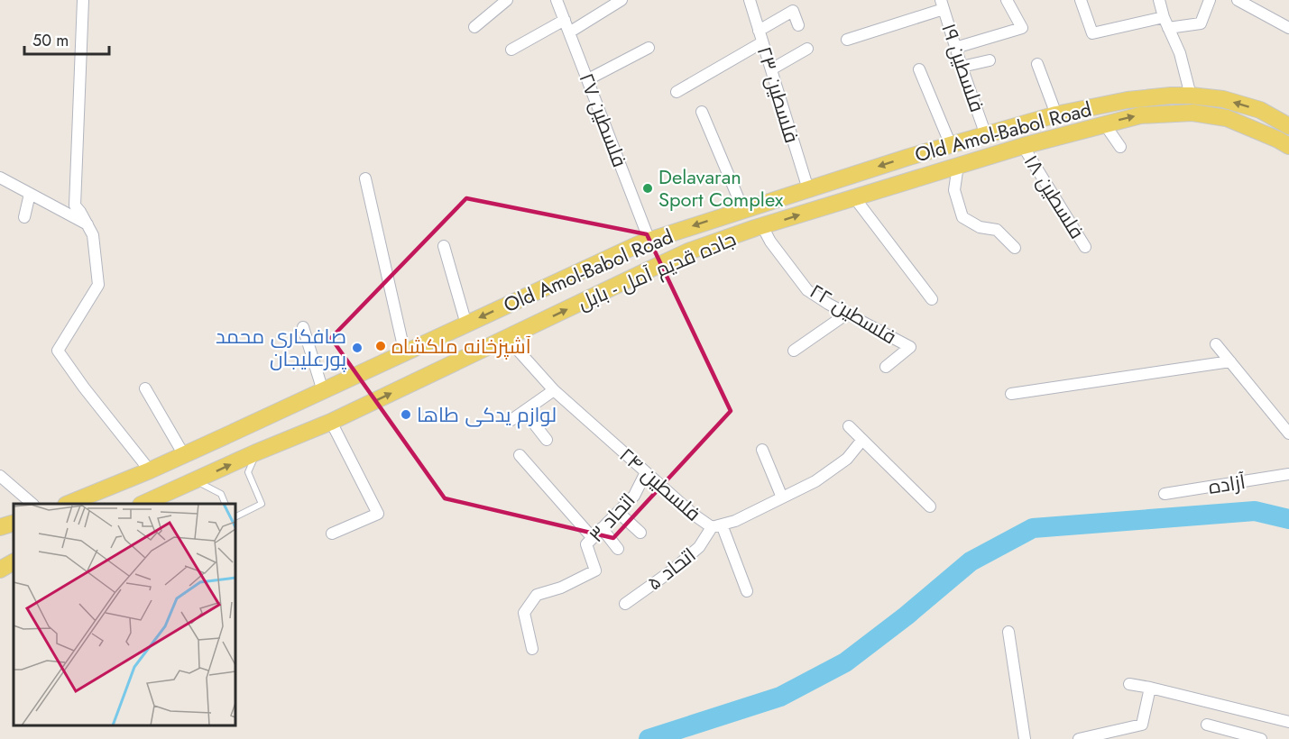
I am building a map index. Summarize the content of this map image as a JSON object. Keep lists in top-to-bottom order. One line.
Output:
{"streets":{"main road":["Old Amol-Babol Road","جاده قدیم آمل - بابل"],"street":["فلسطین ۱۹","فلسطین ۲۳","فلسطین ۲۷","فلسطین ۱۸","فلسطین ۲۲","فلسطین ۲۴","آزاده","اتحاد ۳","اتحاد ۵"]},"crossings":[["فلسطین ۱۹","Old Amol-Babol Road"],["فلسطین ۲۳","Old Amol-Babol Road"],["فلسطین ۲۷","Old Amol-Babol Road"],["فلسطین ۱۸","جاده قدیم آمل - بابل"],["جاده قدیم آمل - بابل","فلسطین ۲۲"],["جاده قدیم آمل - بابل","فلسطین ۲۴"],["فلسطین ۲۴","اتحاد ۳"],["فلسطین ۲۴","اتحاد ۵"]],"one_way":["Old Amol-Babol Road","جاده قدیم آمل - بابل"],"places":["Delavaran Sport Complex","آشپزخانه ملکشاه","صافکاری محمد پورعلیجان","لوازم یدکی طاها"],"scale_bar":"50 m"}
